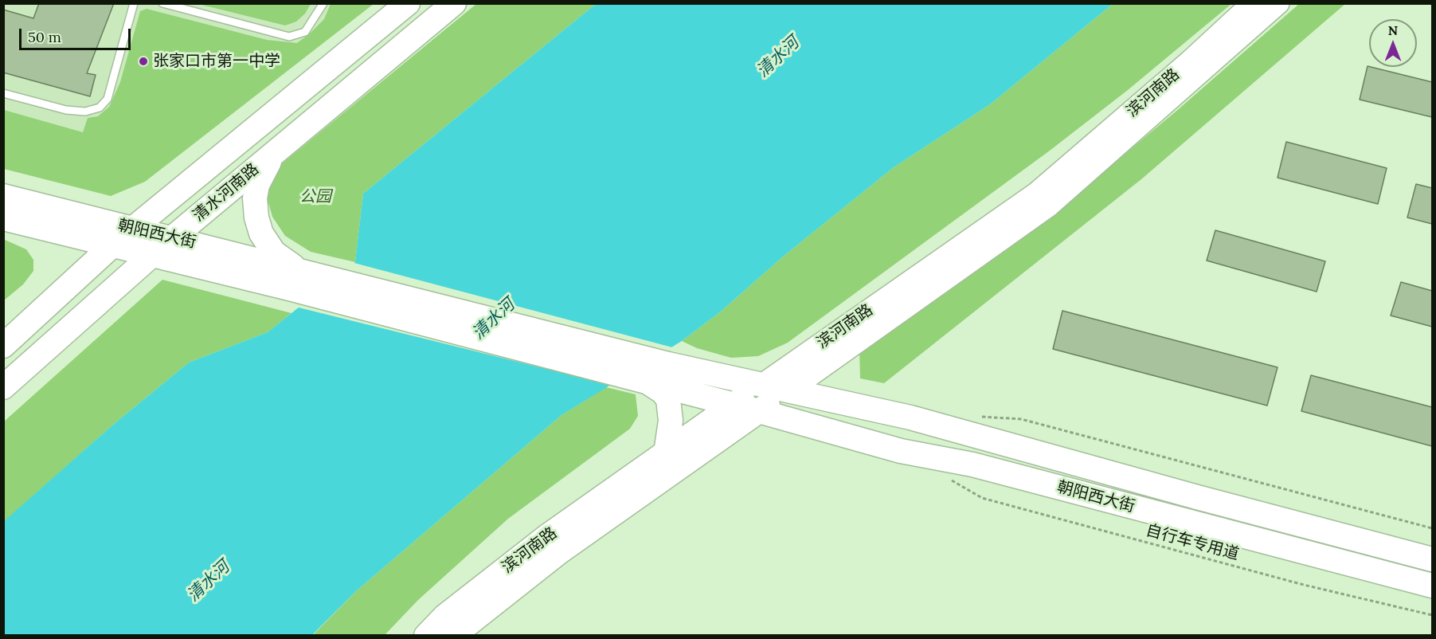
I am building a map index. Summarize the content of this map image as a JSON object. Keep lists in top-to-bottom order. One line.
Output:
{"streets":{"main road":["滨河南路","清水河南路","朝阳西大街"],"path":["自行车专用道"]},"crossings":[["滨河南路","朝阳西大街"],["清水河南路","朝阳西大街"]],"water":["清水河"],"parks":["公园"],"places":["张家口市第一中学"],"scale_bar":"50 m","north":"top"}
